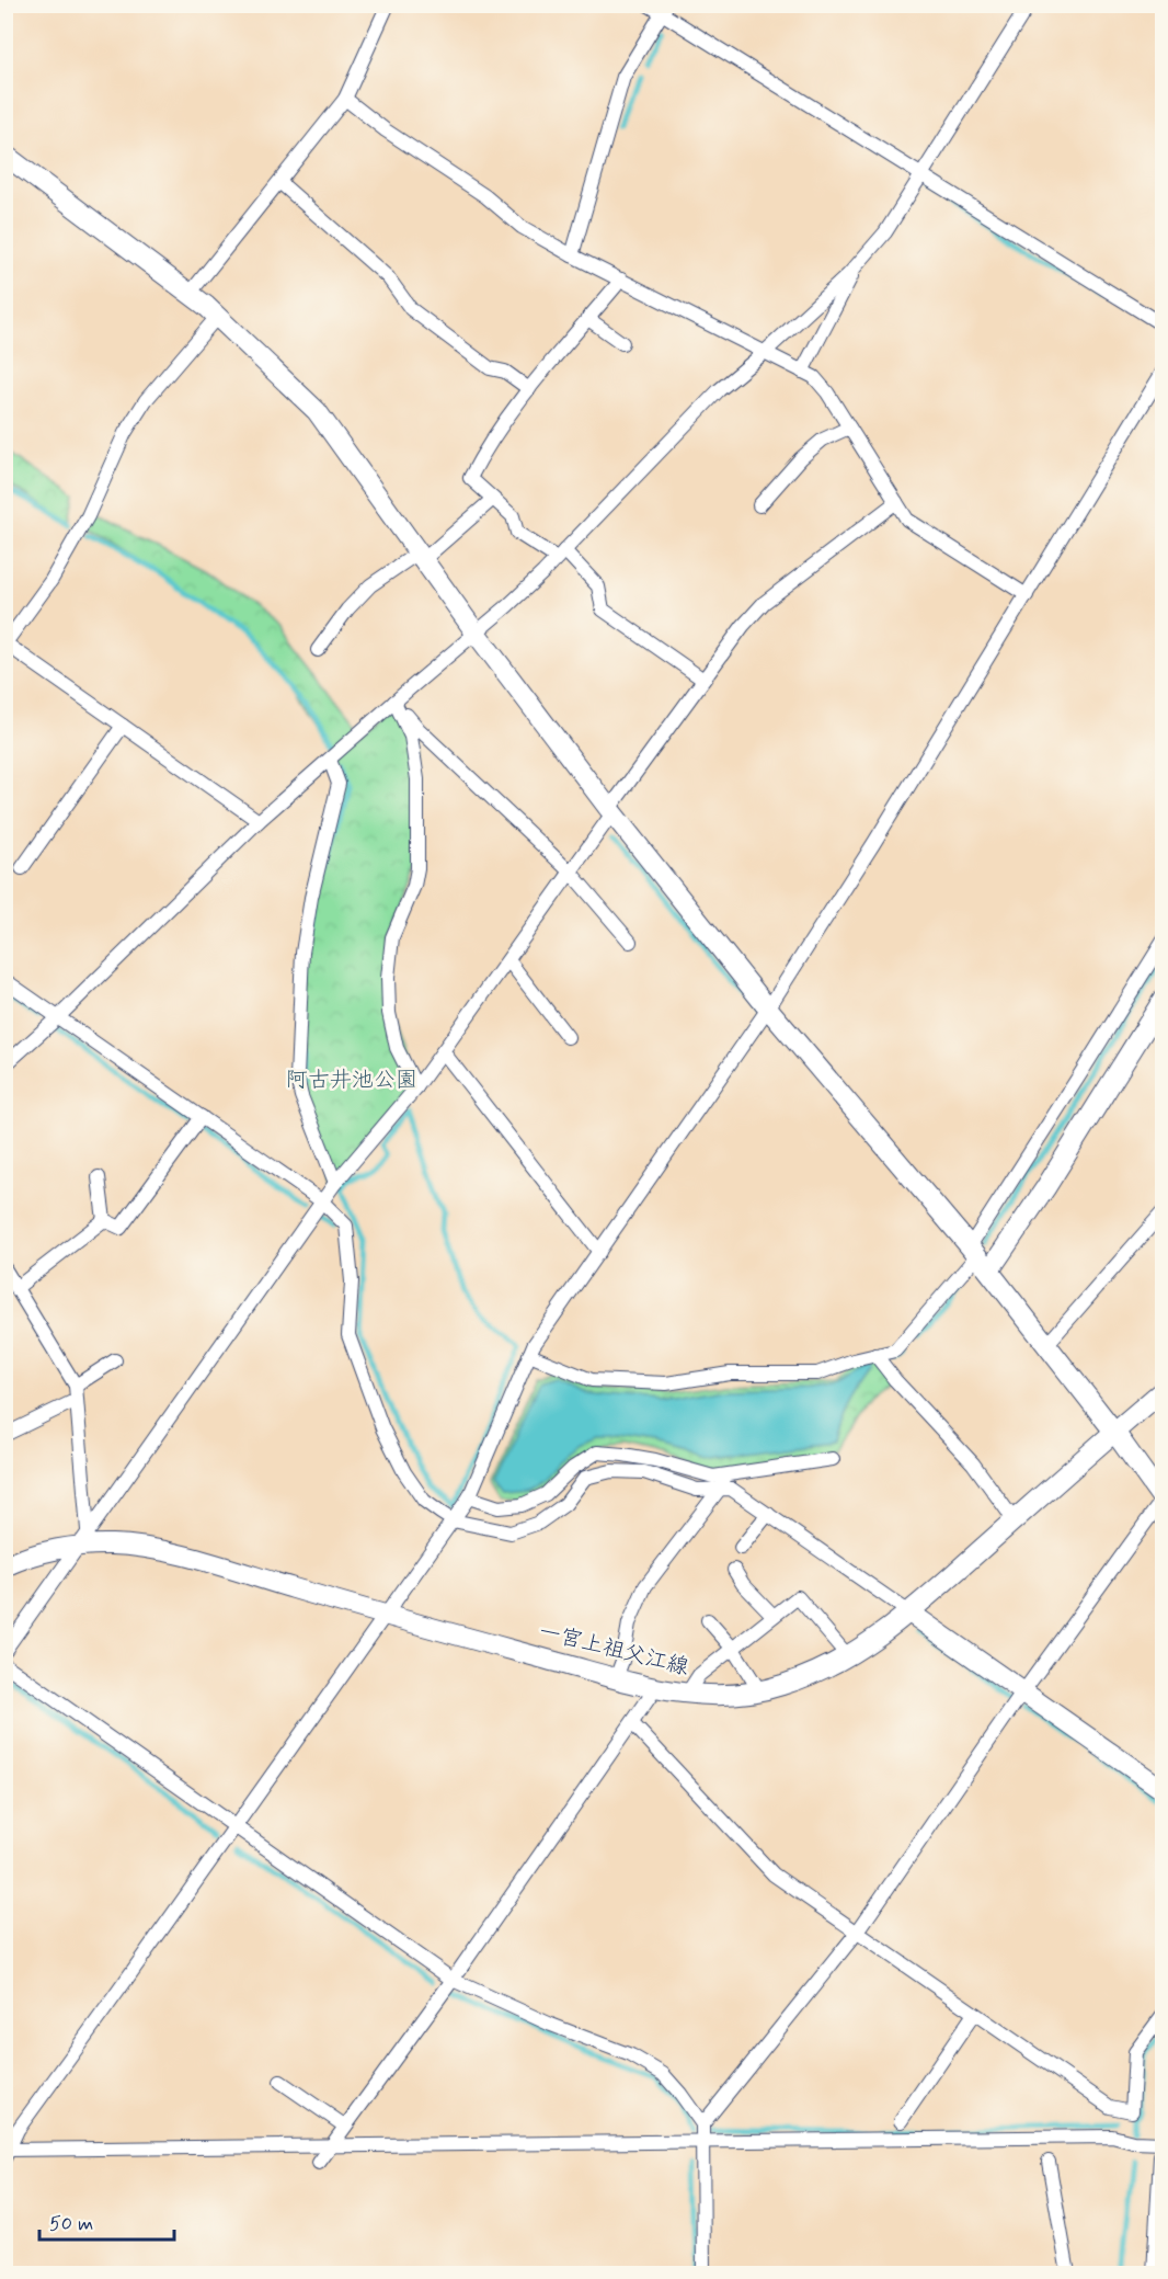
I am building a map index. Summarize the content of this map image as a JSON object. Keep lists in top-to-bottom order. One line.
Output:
{"streets":{"street":["一宮上祖父江線"]},"parks":["阿古井池公園"],"scale_bar":"50 m"}
